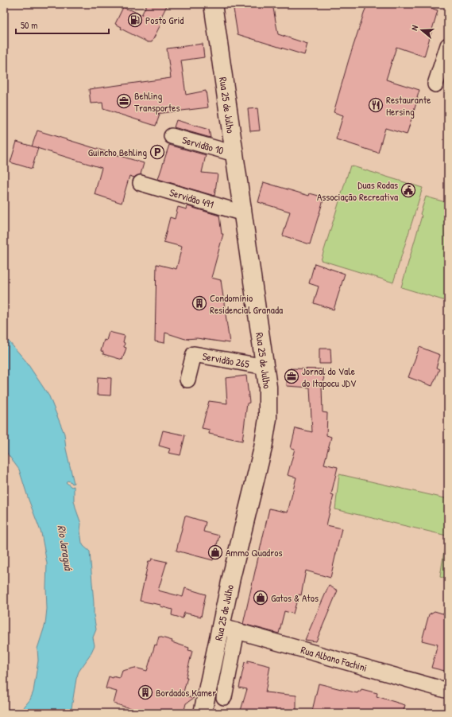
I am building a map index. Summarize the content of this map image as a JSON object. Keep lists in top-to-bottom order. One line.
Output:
{"streets":{"main road":["Rua 25 de Julho"],"street":["Servidão 10","Servidão 491","Servidão 265","Rua Albano Fachini"]},"crossings":[["Rua 25 de Julho","Servidão 10"],["Rua 25 de Julho","Servidão 491"],["Rua 25 de Julho","Servidão 265"],["Rua 25 de Julho","Rua Albano Fachini"]],"water":["Rio Jaraguá"],"places":{"fuel station":["Posto Grid"],"office":["Behling Transportes","Jornal do Vale do Itapocu JDV"],"restaurant":["Restaurante Hersing"],"parking":["Guincho Behling"],"public building":["Duas Rodas Associação Recreativa"],"building":["Condomínio Residencial Granada","Bordados Kamer"],"shop":["Ammo Quadros","Gatos & Atos"]},"scale_bar":"50 m","north":"left"}
